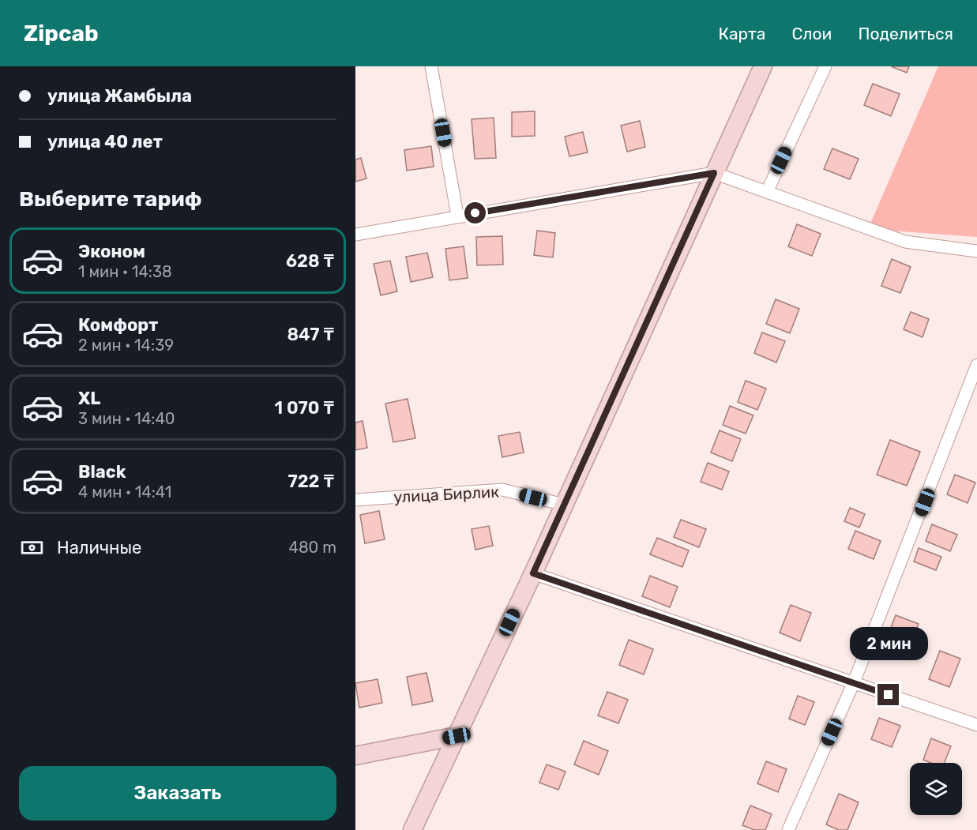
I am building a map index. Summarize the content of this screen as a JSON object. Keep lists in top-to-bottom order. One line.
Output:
{"streets":{"street":["улица Бирлик"]},"page":{"header":"Zipcab","nav":["Карта","Слои","Поделиться"],"banner":["улица Жамбыла","улица 40 лет"],"heading":"Выберите тариф","list":[{"name":"Эконом","note":"1 мин · 14:38","value":"628 ₸"},{"name":"Комфорт","note":"2 мин · 14:39","value":"847 ₸"},{"name":"XL","note":"3 мин · 14:40","value":"1 070 ₸"},{"name":"Black","note":"4 мин · 14:41","value":"722 ₸"}],"pay":["Наличные","480 m"],"bubble":"2 мин","buttons":"Заказать"}}
